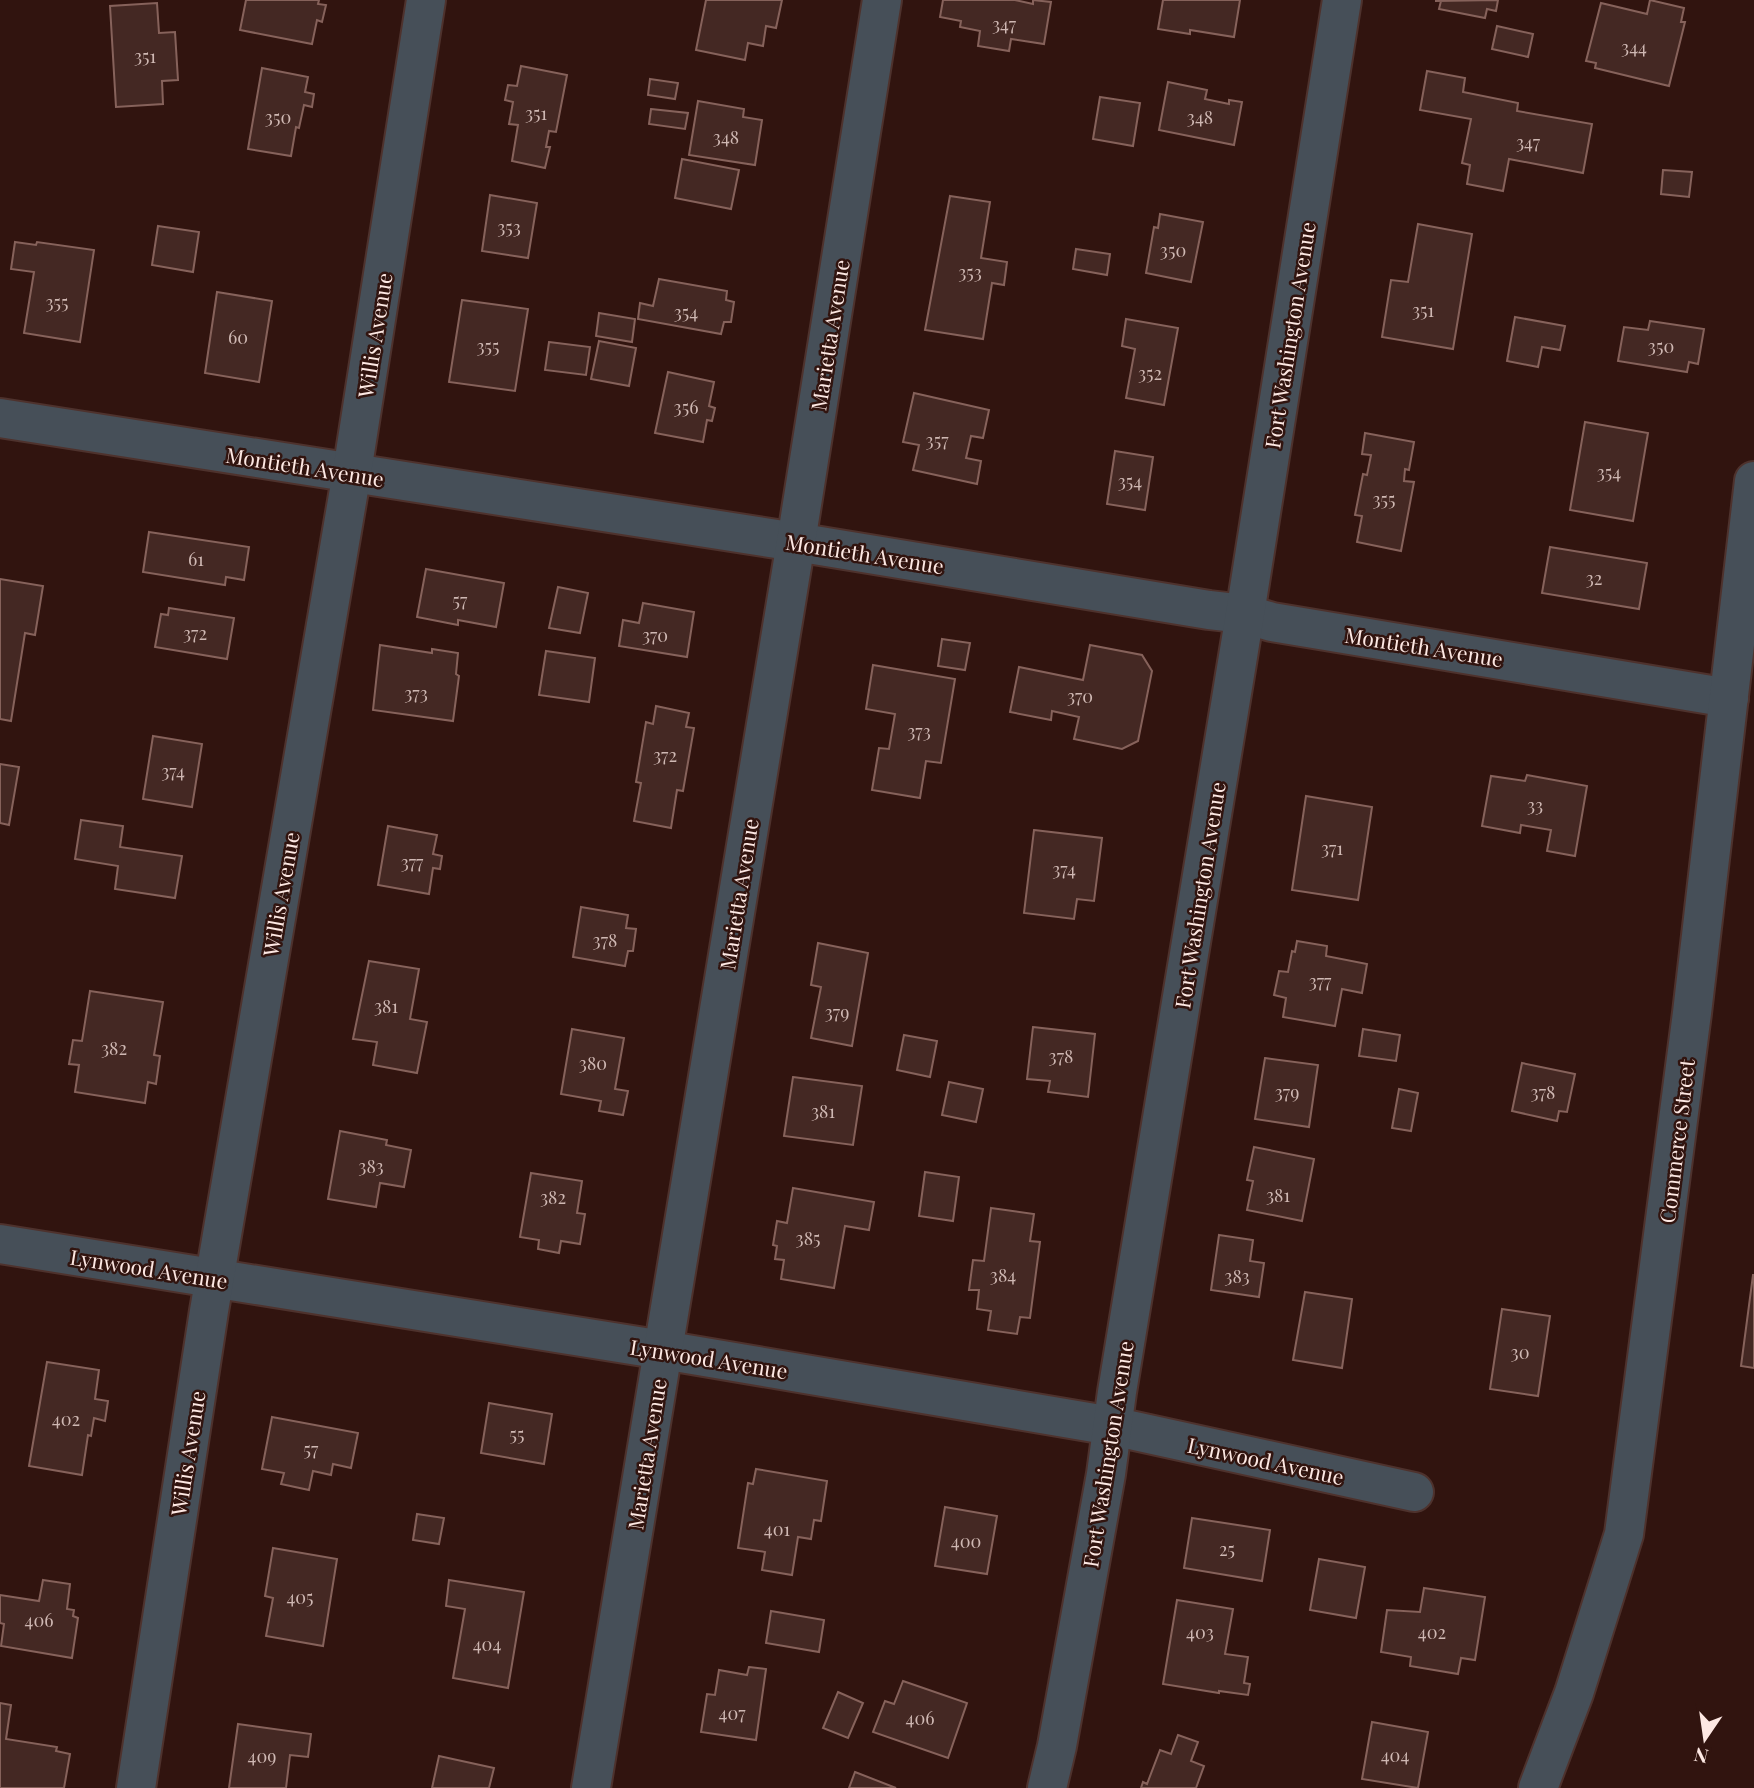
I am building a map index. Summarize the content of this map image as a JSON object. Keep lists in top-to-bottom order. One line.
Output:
{"streets":{"street":["Willis Avenue","Marietta Avenue","Fort Washington Avenue","Montieth Avenue","Commerce Street","Lynwood Avenue"]},"crossings":[["Willis Avenue","Montieth Avenue"],["Willis Avenue","Lynwood Avenue"],["Marietta Avenue","Montieth Avenue"],["Marietta Avenue","Lynwood Avenue"],["Fort Washington Avenue","Montieth Avenue"],["Fort Washington Avenue","Lynwood Avenue"],["Montieth Avenue","Commerce Street"]],"house_numbers":["347","344","351","351","350","348","348","347","353","350","353","355","351","354","60","355","350","352","356","357","354","354","355","61","32","57","372","370","373","370","373","372","374","33","371","377","374","378","377","381","379","382","378","380","379","378","381","383","381","382","385","384","383","30","402","55","57","401","400","25","405","406","403","402","404","407","406","404","409"],"north":"bottom"}
